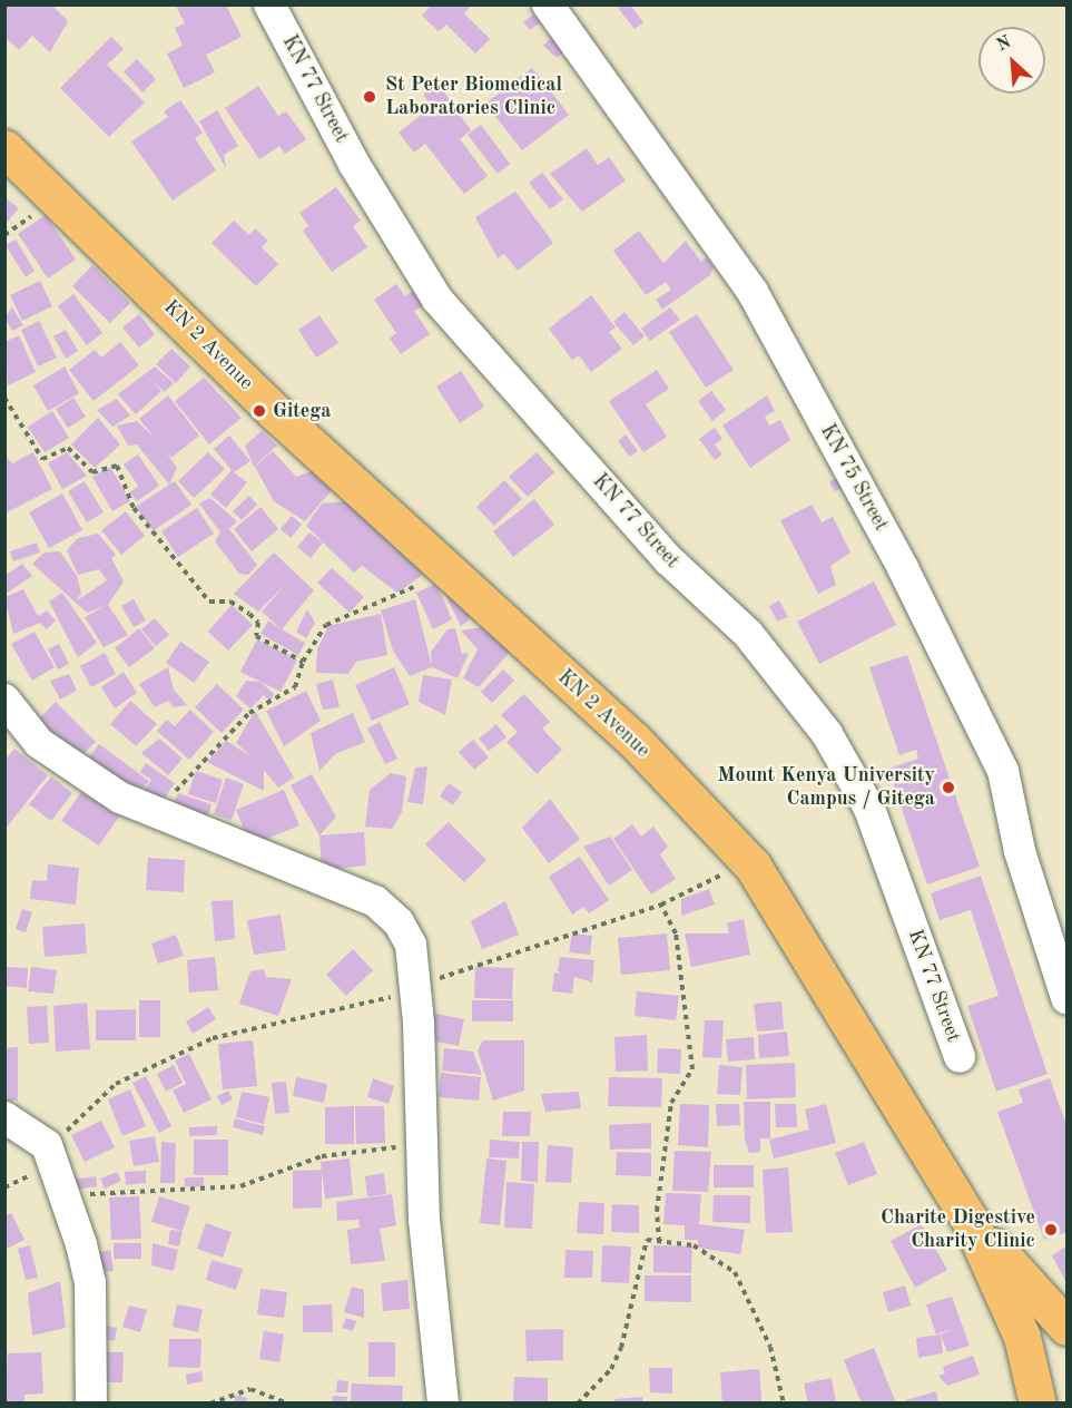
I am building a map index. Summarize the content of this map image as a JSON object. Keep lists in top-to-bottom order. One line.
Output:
{"streets":{"main road":["KN 2 Avenue"],"street":["KN 77 Street","KN 75 Street"]},"places":["St Peter Biomedical Laboratories Clinic","Gitega","Mount Kenya University Campus / Gitega","Charite Digestive Charity Clinic"],"north":"top left"}
